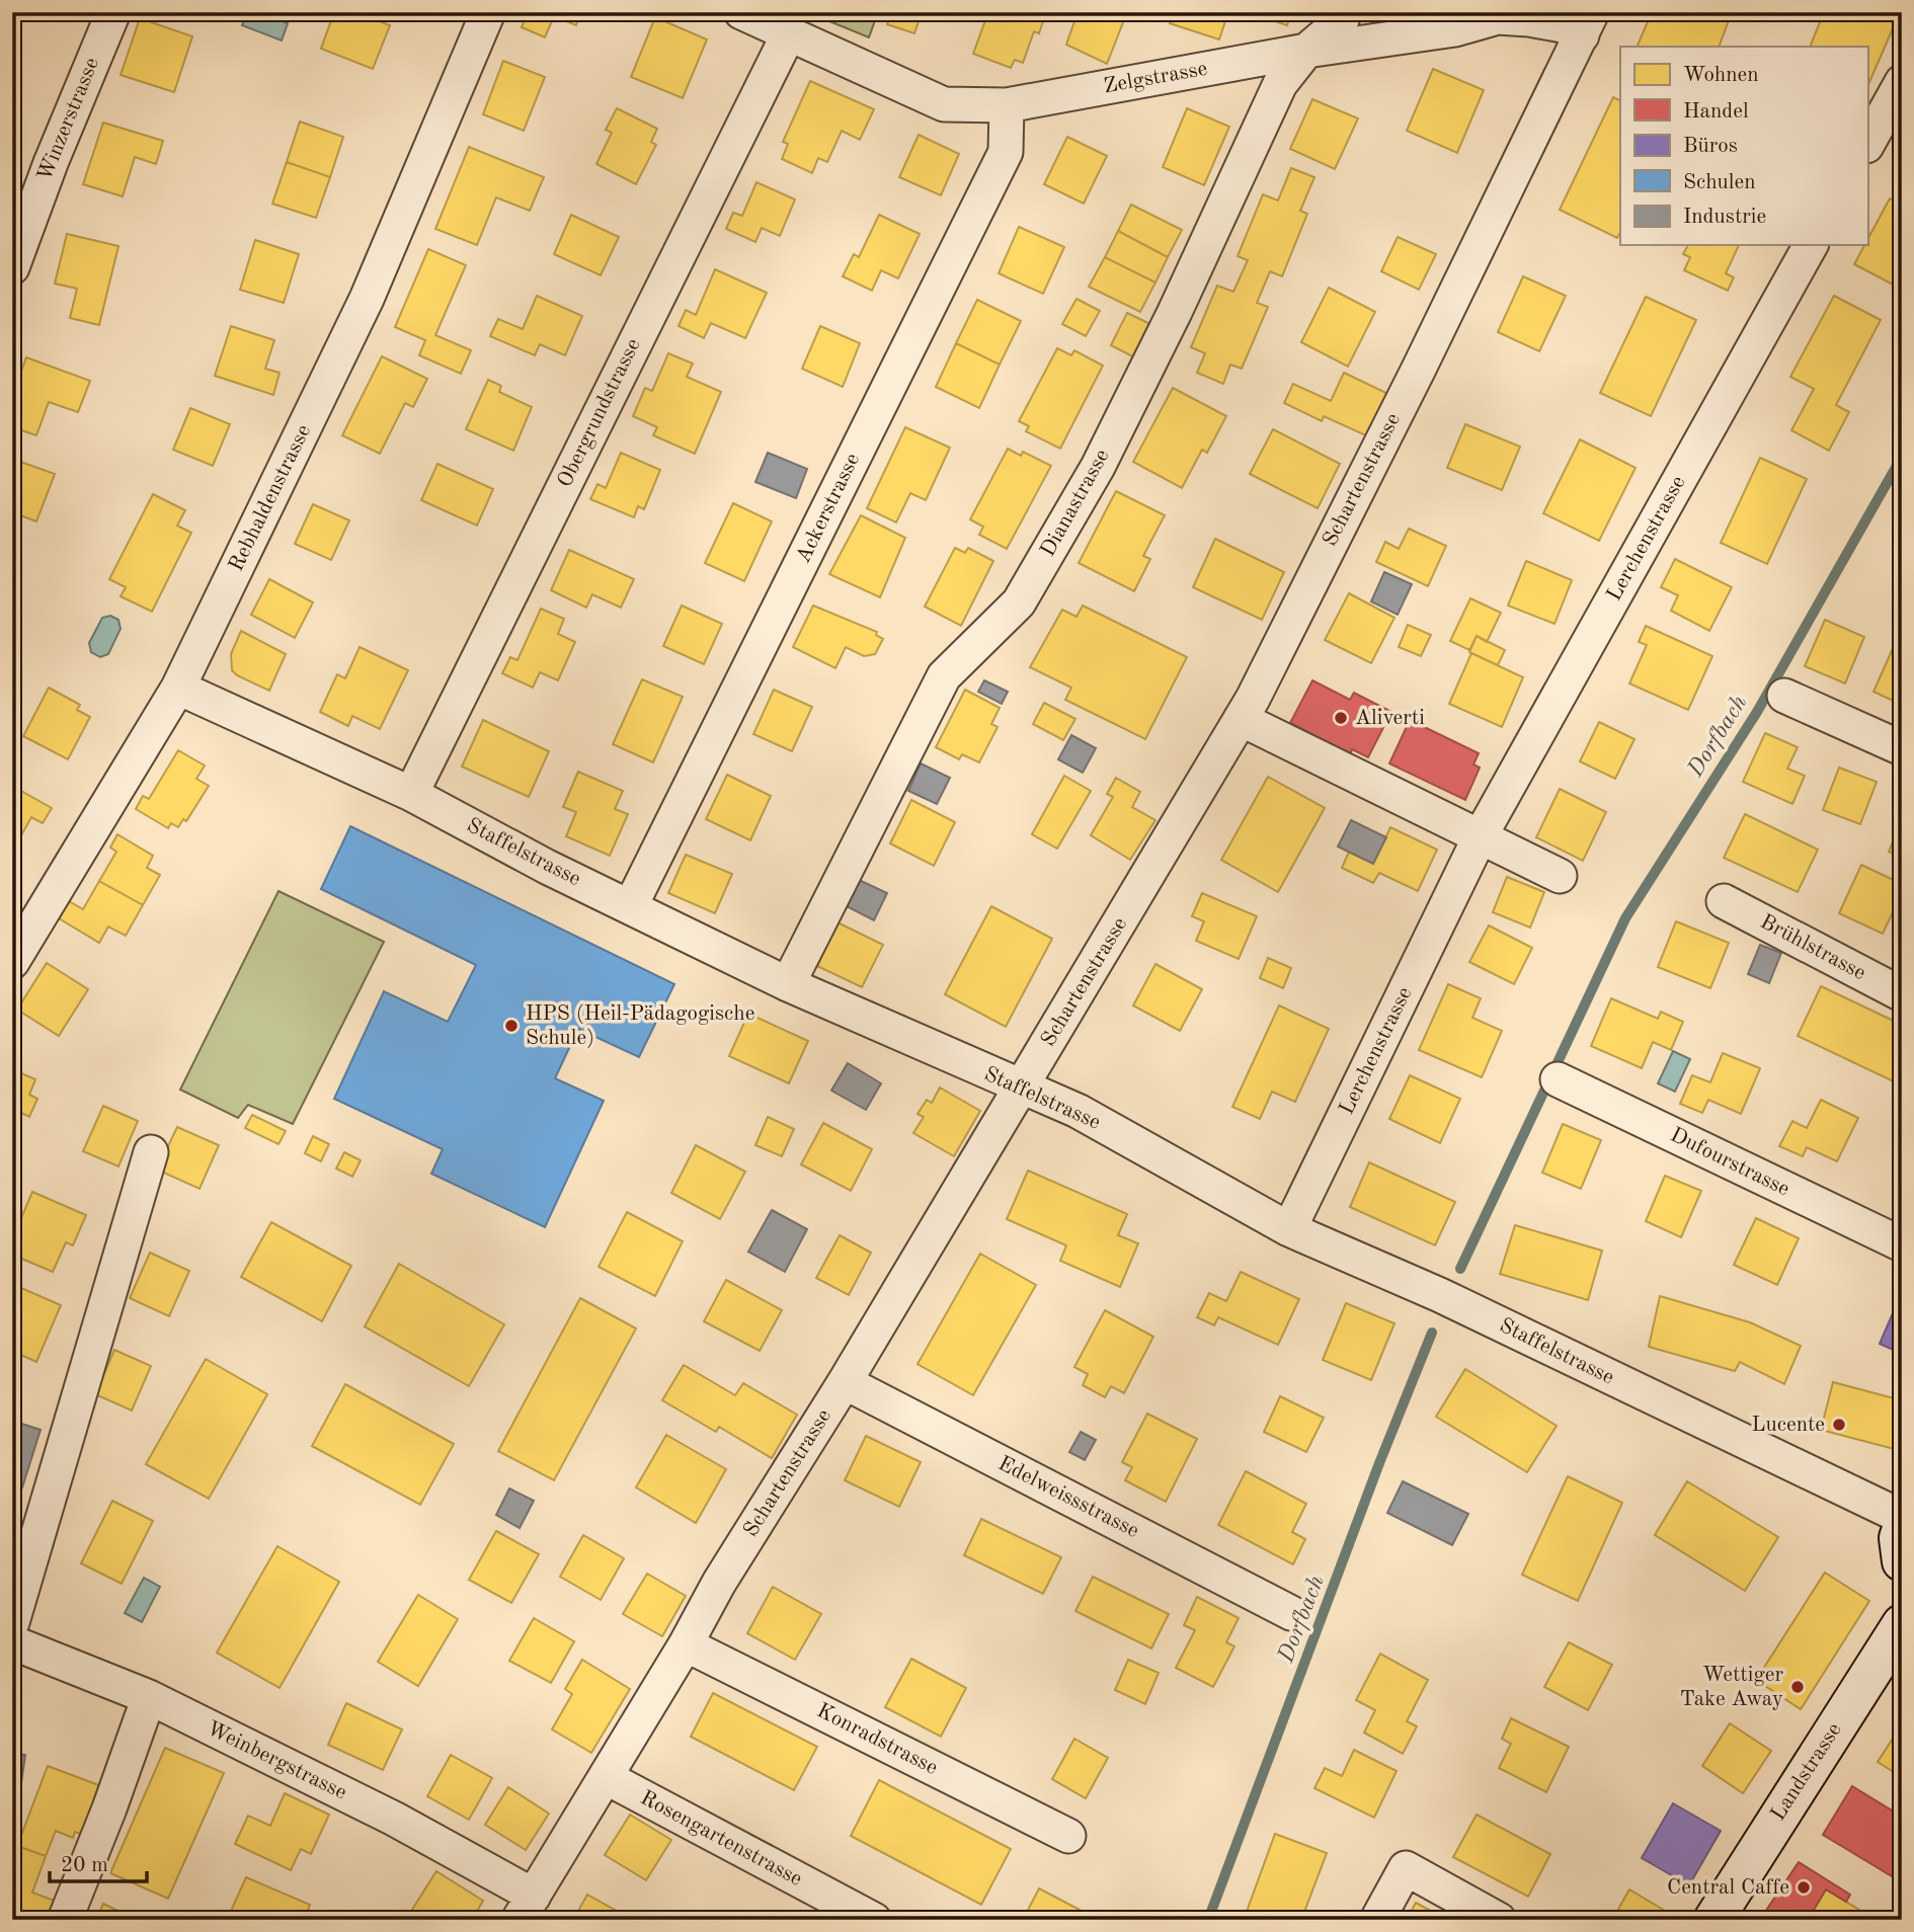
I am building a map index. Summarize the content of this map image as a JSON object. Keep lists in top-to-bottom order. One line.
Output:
{"streets":{"main road":["Landstrasse"],"street":["Zelgstrasse","Winzerstrasse","Obergrundstrasse","Schartenstrasse","Rebhaldenstrasse","Dianastrasse","Ackerstrasse","Lerchenstrasse","Staffelstrasse","Brühlstrasse","Dufourstrasse","Edelweissstrasse","Konradstrasse","Weinbergstrasse","Rosengartenstrasse"]},"crossings":[["Zelgstrasse","Obergrundstrasse"],["Zelgstrasse","Schartenstrasse"],["Zelgstrasse","Dianastrasse"],["Zelgstrasse","Ackerstrasse"],["Obergrundstrasse","Staffelstrasse"],["Schartenstrasse","Staffelstrasse"],["Schartenstrasse","Edelweissstrasse"],["Schartenstrasse","Konradstrasse"],["Schartenstrasse","Weinbergstrasse"],["Schartenstrasse","Rosengartenstrasse"],["Rebhaldenstrasse","Staffelstrasse"],["Dianastrasse","Staffelstrasse"],["Ackerstrasse","Staffelstrasse"],["Lerchenstrasse","Staffelstrasse"]],"water":["Dorfbach"],"places":["Aliverti","HPS (Heil-Pädagogische Schule)","Lucente","Wettiger Take Away","Central Caffe"],"legend":["Wohnen","Handel","Büros","Schulen","Industrie"],"scale_bar":"20 m"}
